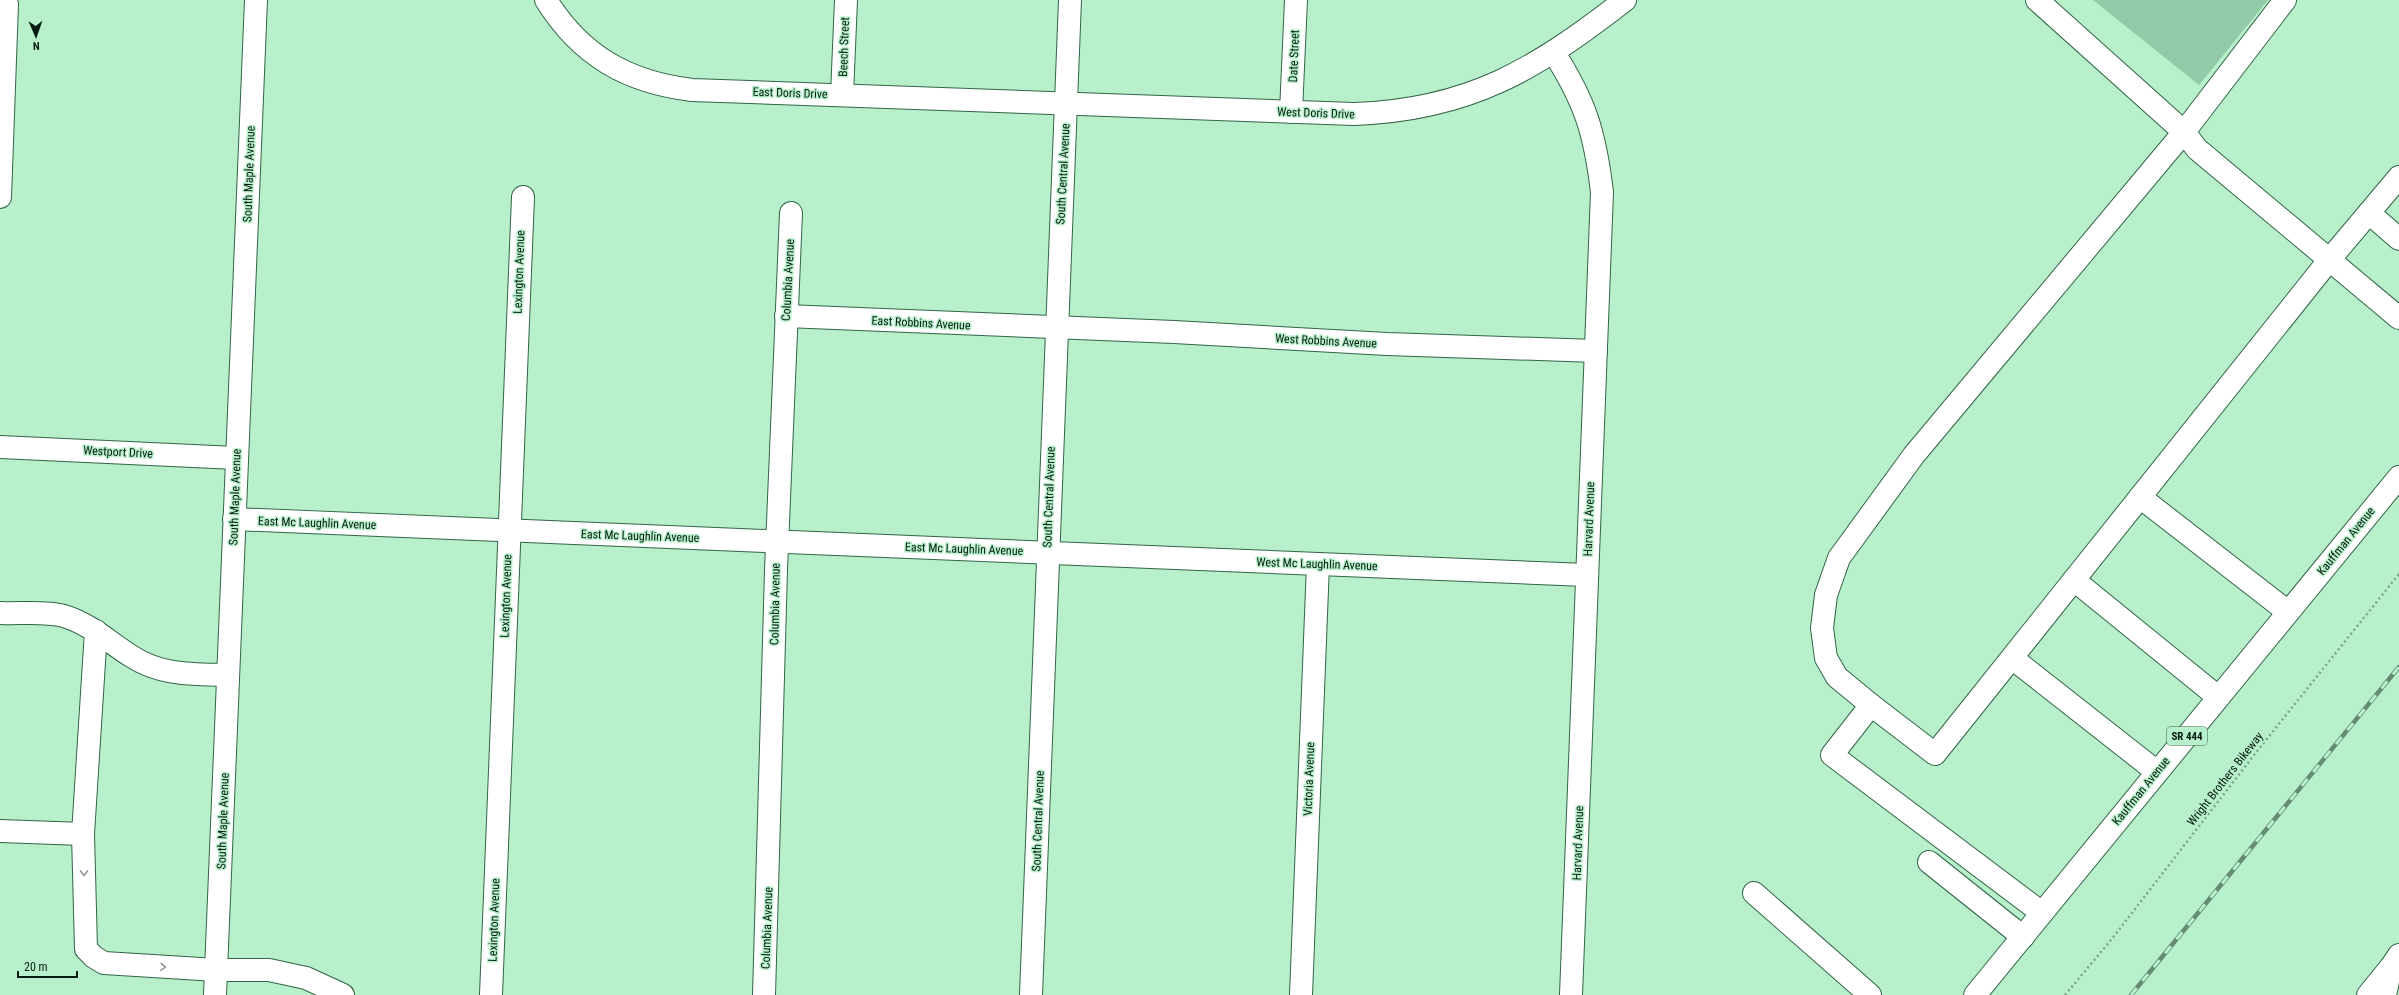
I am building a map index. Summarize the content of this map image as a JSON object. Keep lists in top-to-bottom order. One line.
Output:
{"streets":{"street":["Beech Street","Date Street","East Doris Drive","West Doris Drive","South Maple Avenue","South Central Avenue","Lexington Avenue","Columbia Avenue","East Robbins Avenue","West Robbins Avenue","Westport Drive","Harvard Avenue","East Mc Laughlin Avenue","Kauffman Avenue","West Mc Laughlin Avenue","SR 444","Victoria Avenue"],"path":["Wright Brothers Bikeway"]},"crossings":[["Beech Street","East Doris Drive"],["Date Street","West Doris Drive"],["East Doris Drive","West Doris Drive"],["East Doris Drive","South Central Avenue"],["West Doris Drive","South Central Avenue"],["West Doris Drive","Harvard Avenue"],["South Maple Avenue","Westport Drive"],["South Maple Avenue","East Mc Laughlin Avenue"],["South Central Avenue","East Robbins Avenue"],["South Central Avenue","West Robbins Avenue"],["South Central Avenue","East Mc Laughlin Avenue"],["South Central Avenue","West Mc Laughlin Avenue"],["Lexington Avenue","East Mc Laughlin Avenue"],["Columbia Avenue","East Robbins Avenue"],["Columbia Avenue","East Mc Laughlin Avenue"],["East Robbins Avenue","West Robbins Avenue"],["West Robbins Avenue","Harvard Avenue"],["Harvard Avenue","West Mc Laughlin Avenue"],["East Mc Laughlin Avenue","West Mc Laughlin Avenue"],["West Mc Laughlin Avenue","Victoria Avenue"]],"scale_bar":"20 m","north":"bottom"}
